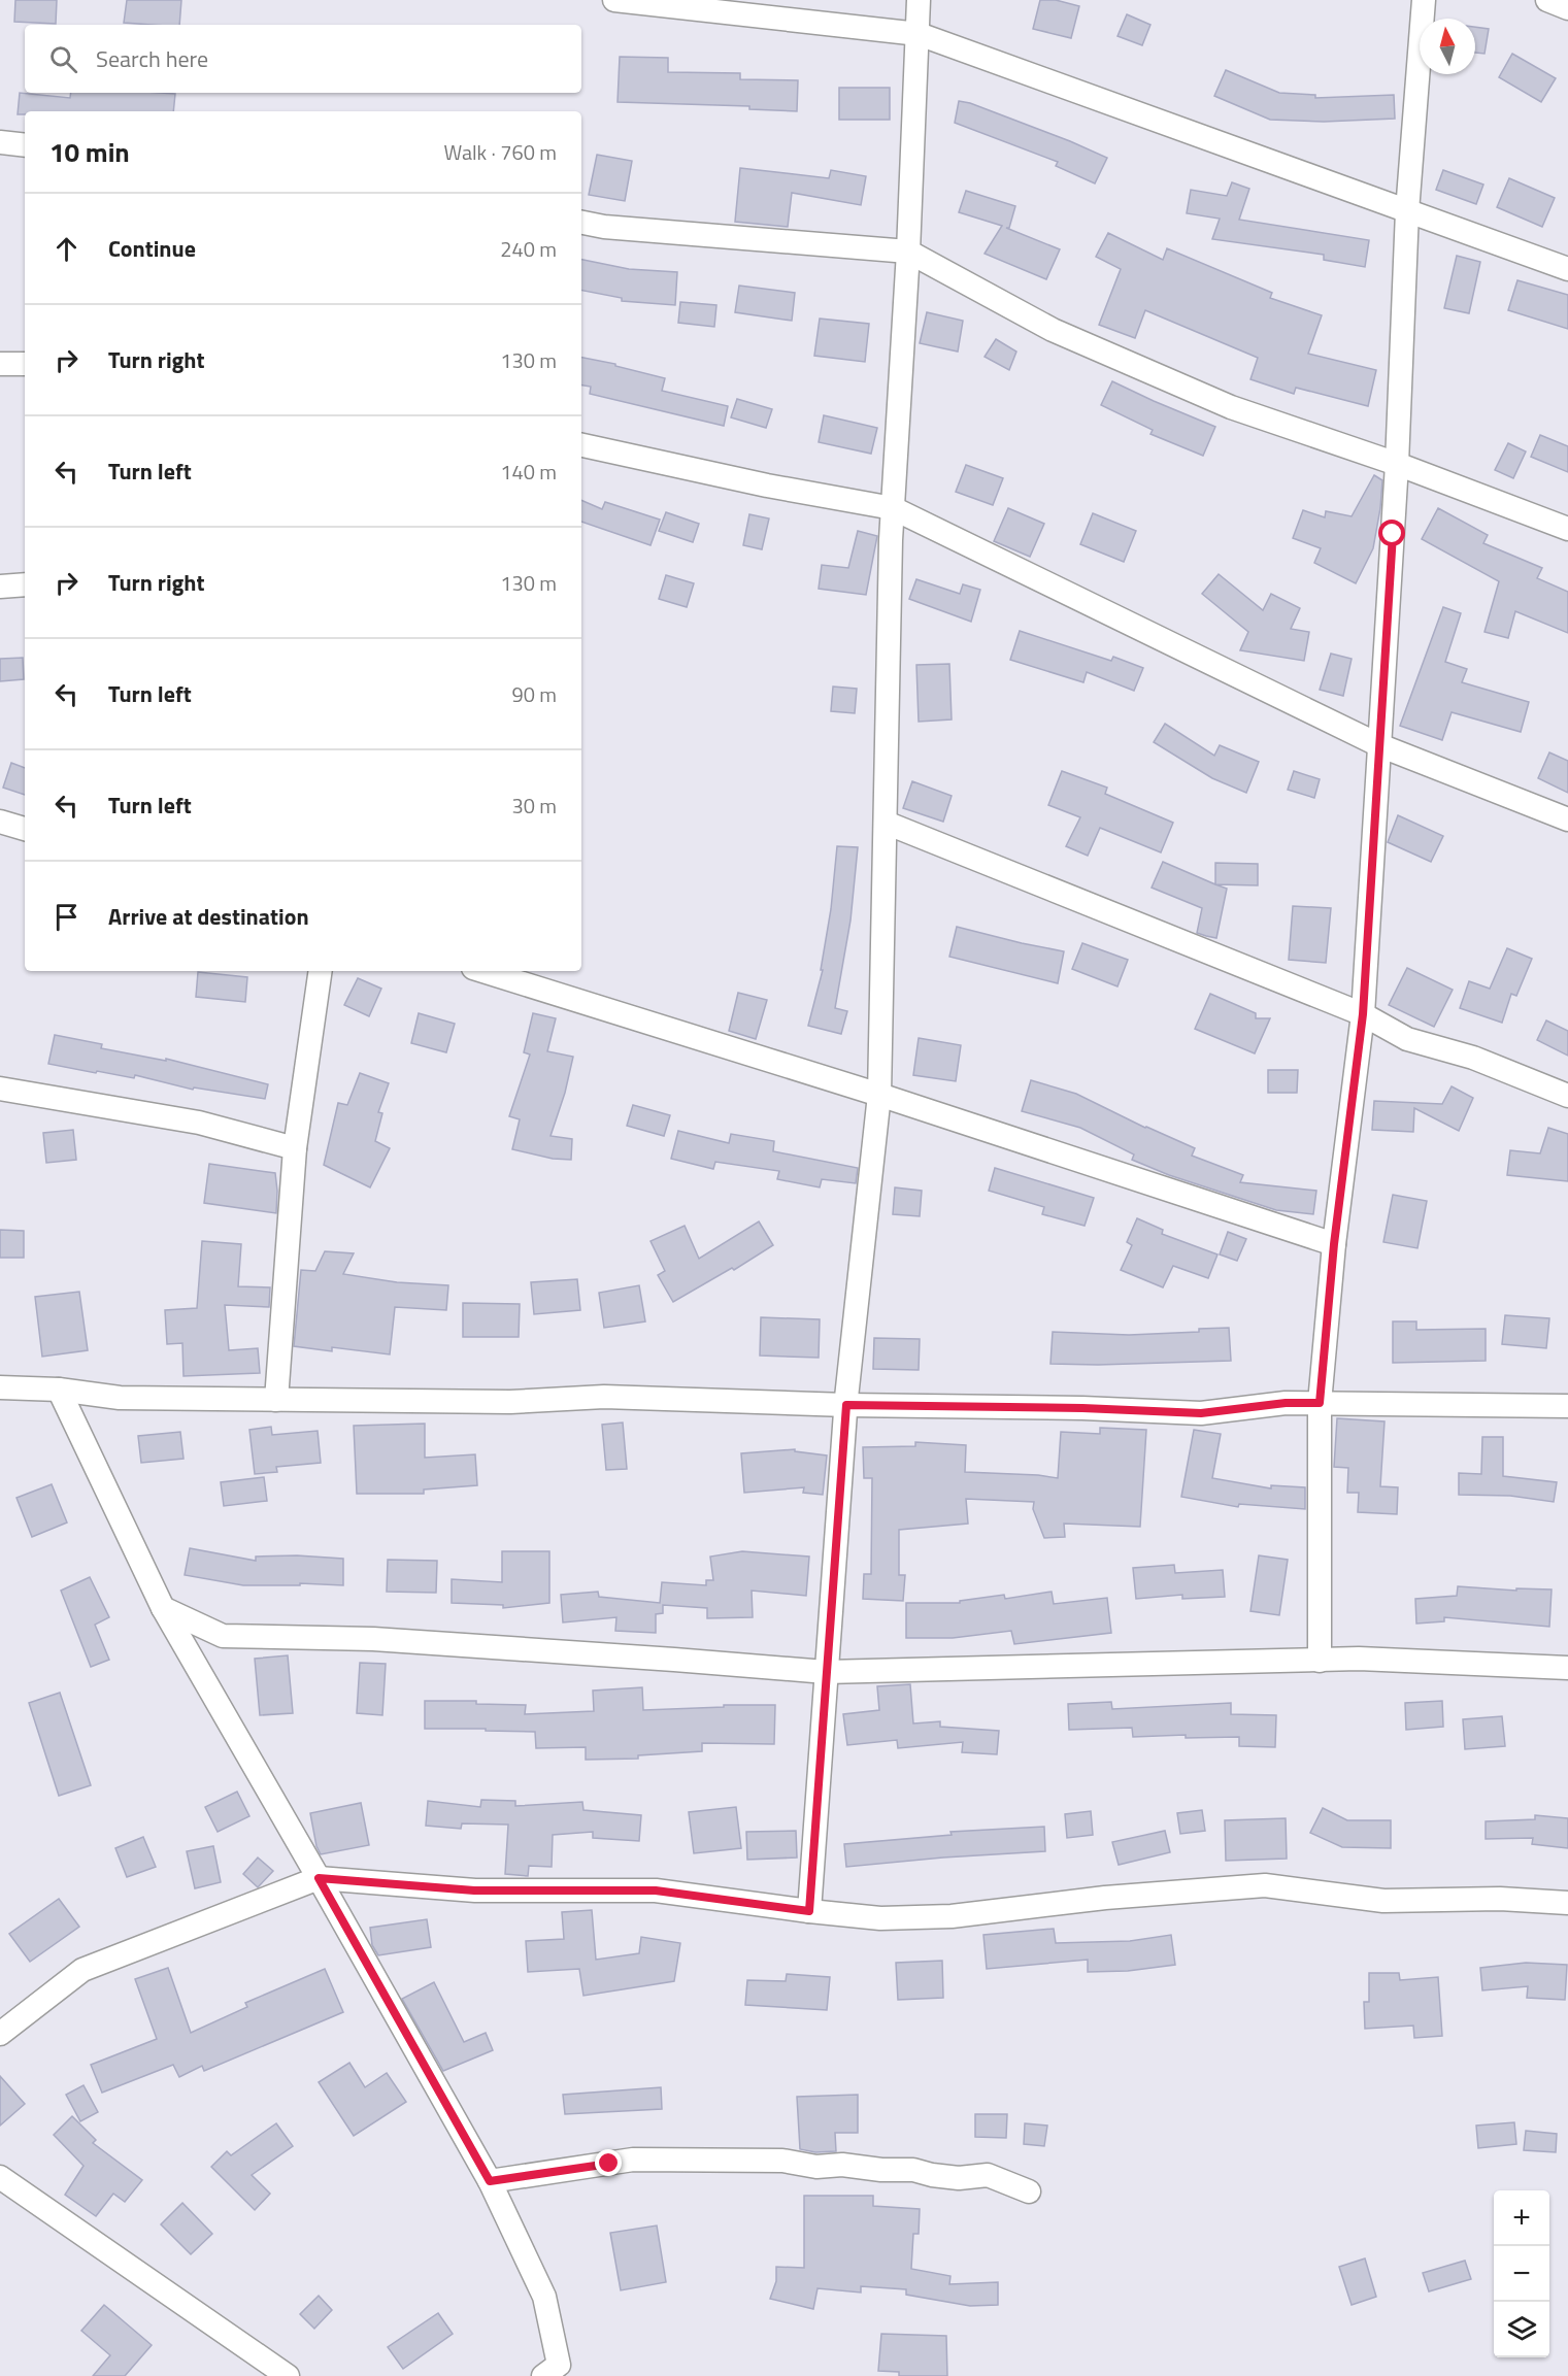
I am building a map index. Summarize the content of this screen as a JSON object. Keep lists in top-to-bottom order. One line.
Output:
{"north":"top","page":{"search":"Search here","heading":["10 min","Walk · 760 m"],"list":[["Continue","240 m"],["Turn right","130 m"],["Turn left","140 m"],["Turn right","130 m"],["Turn left","90 m"],["Turn left","30 m"],"Arrive at destination"],"map_buttons":["+","−"]}}
